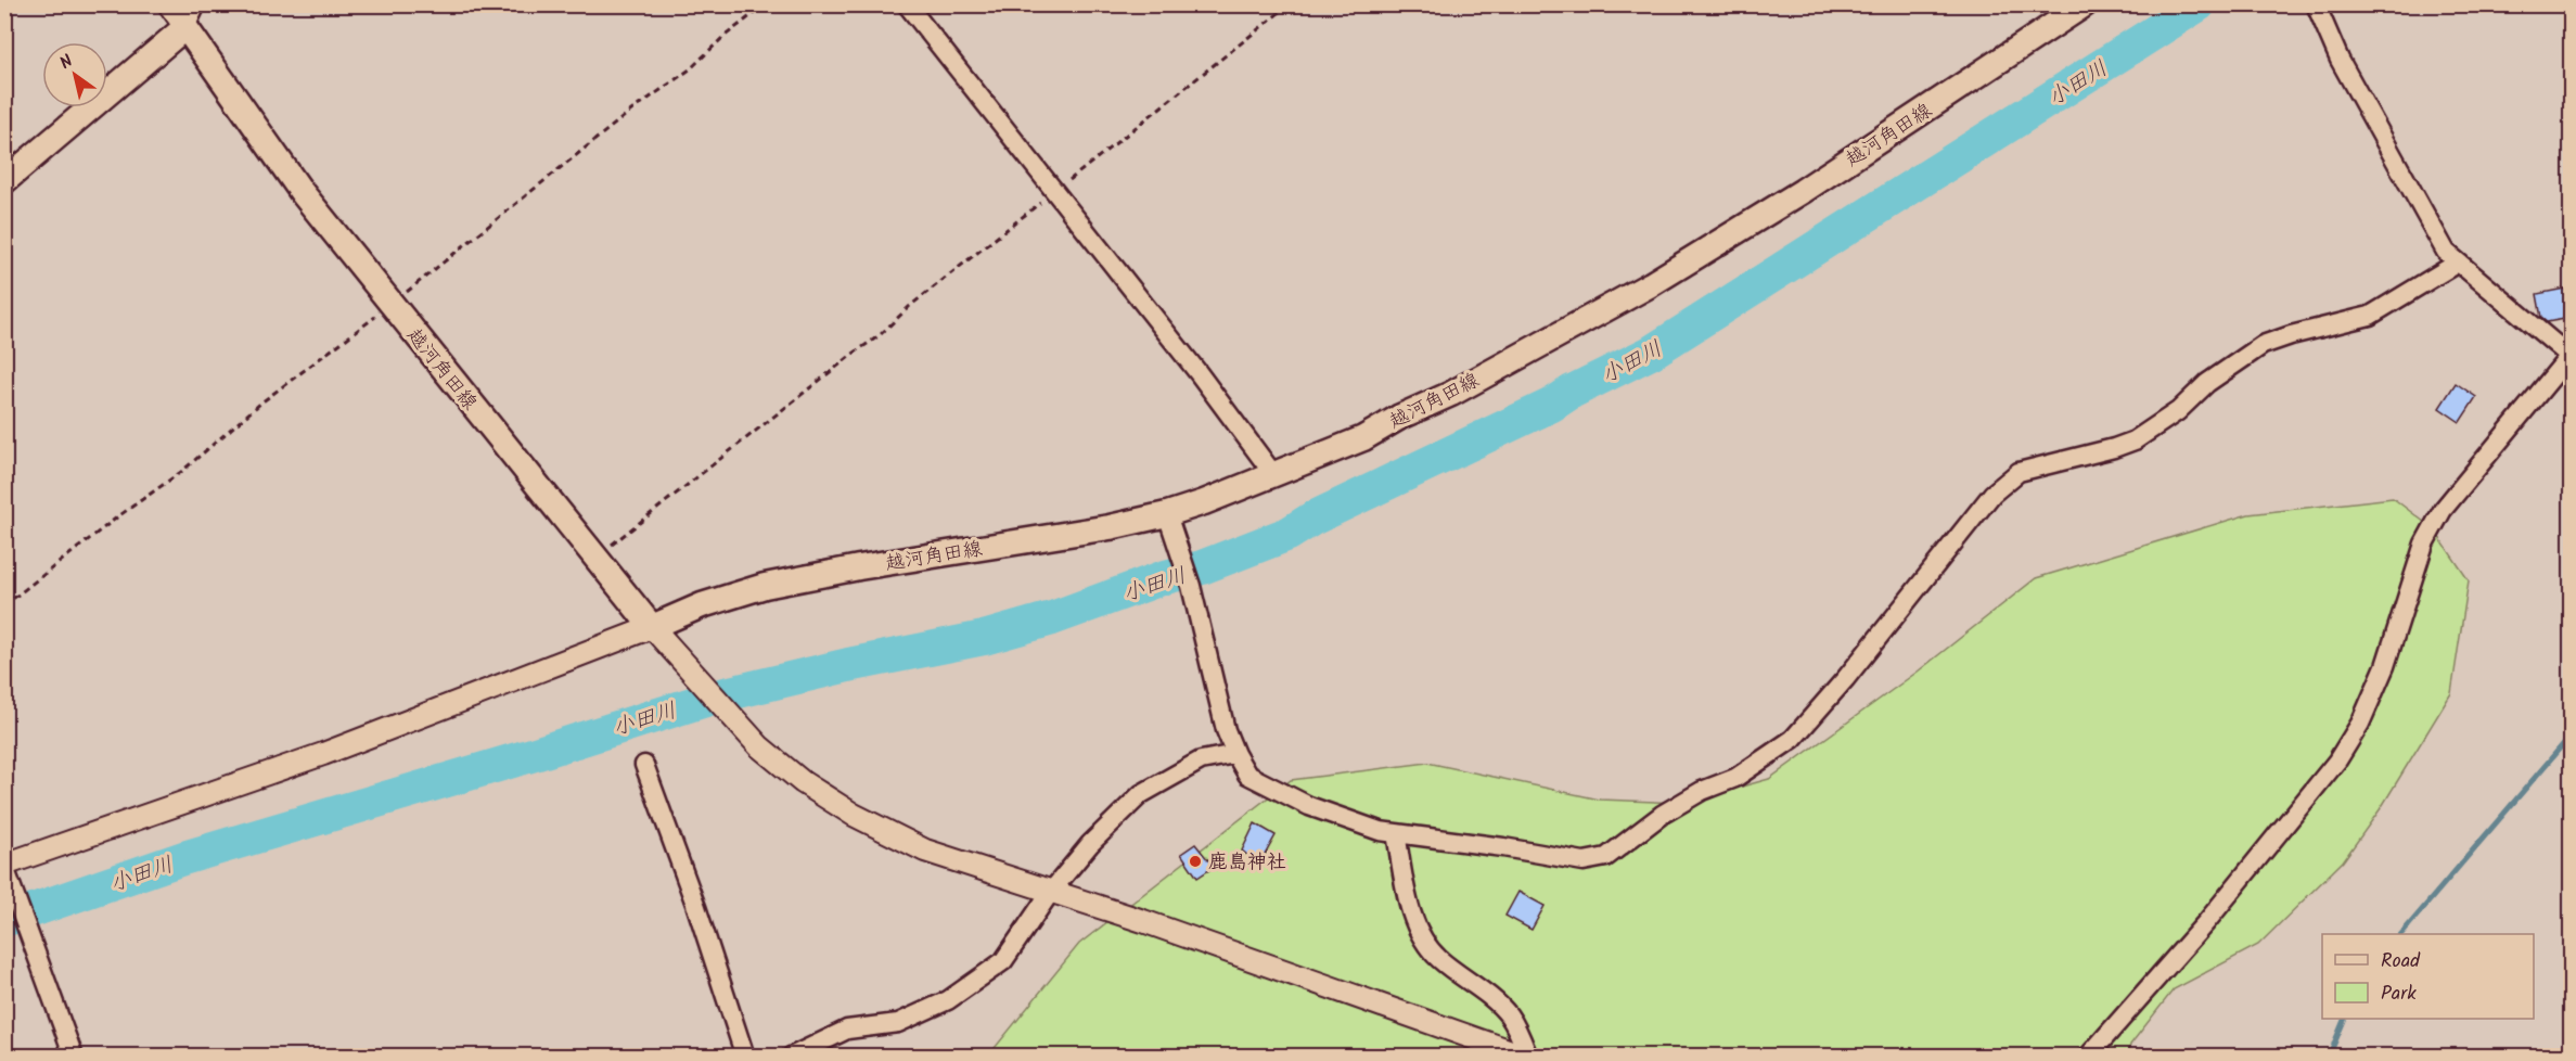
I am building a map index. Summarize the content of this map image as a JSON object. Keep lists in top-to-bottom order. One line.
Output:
{"streets":{"main road":["越河角田線"]},"water":["小田川"],"places":["鹿島神社"],"legend":["Road","Park"],"north":"top left"}
